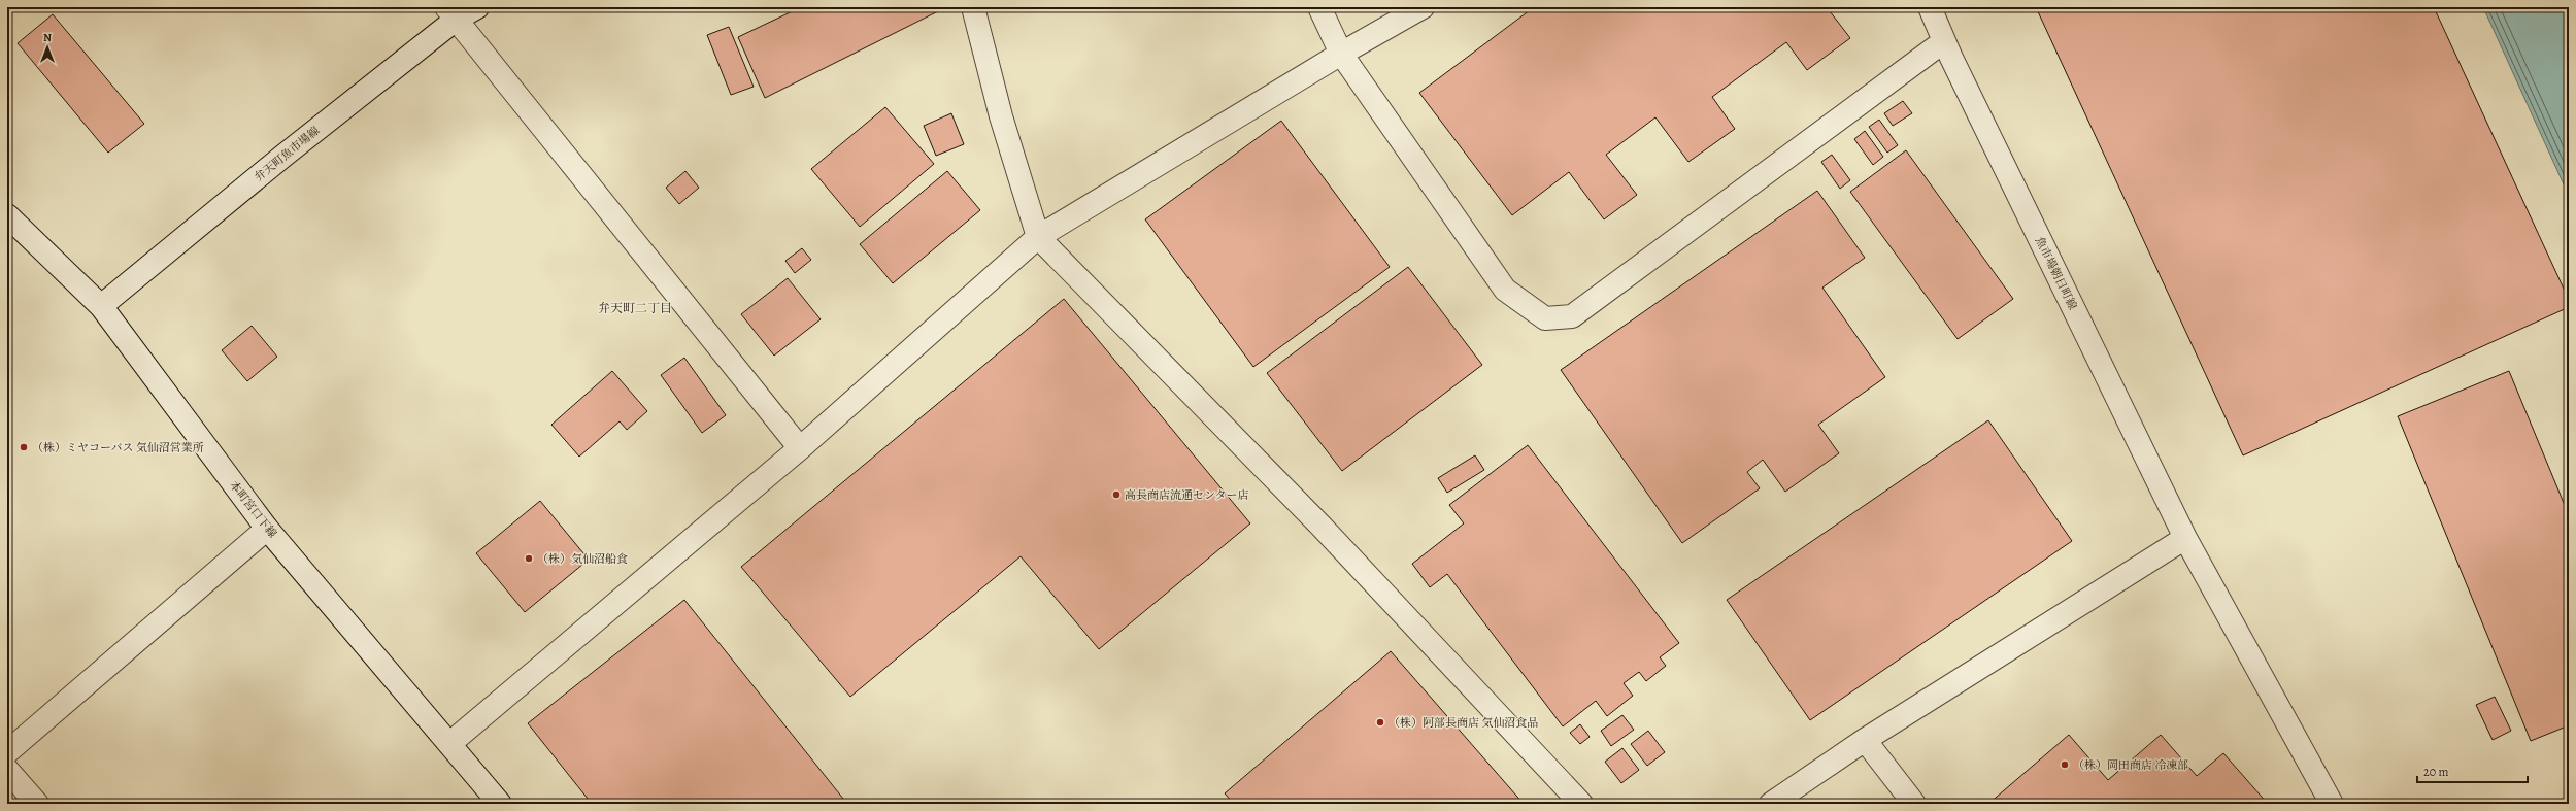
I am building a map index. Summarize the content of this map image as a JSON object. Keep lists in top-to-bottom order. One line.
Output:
{"streets":{"street":["弁天町魚市場線","魚市場朝日町線","本町宮口下線"]},"crossings":[["弁天町魚市場線","本町宮口下線"]],"districts":["弁天町二丁目"],"places":["（株）ミヤコーバス 気仙沼営業所","高長商店流通センター店","（株）気仙沼船食","（株）阿部長商店 気仙沼食品","（株）岡田商店 冷凍部"],"scale_bar":"20 m","north":"top"}
